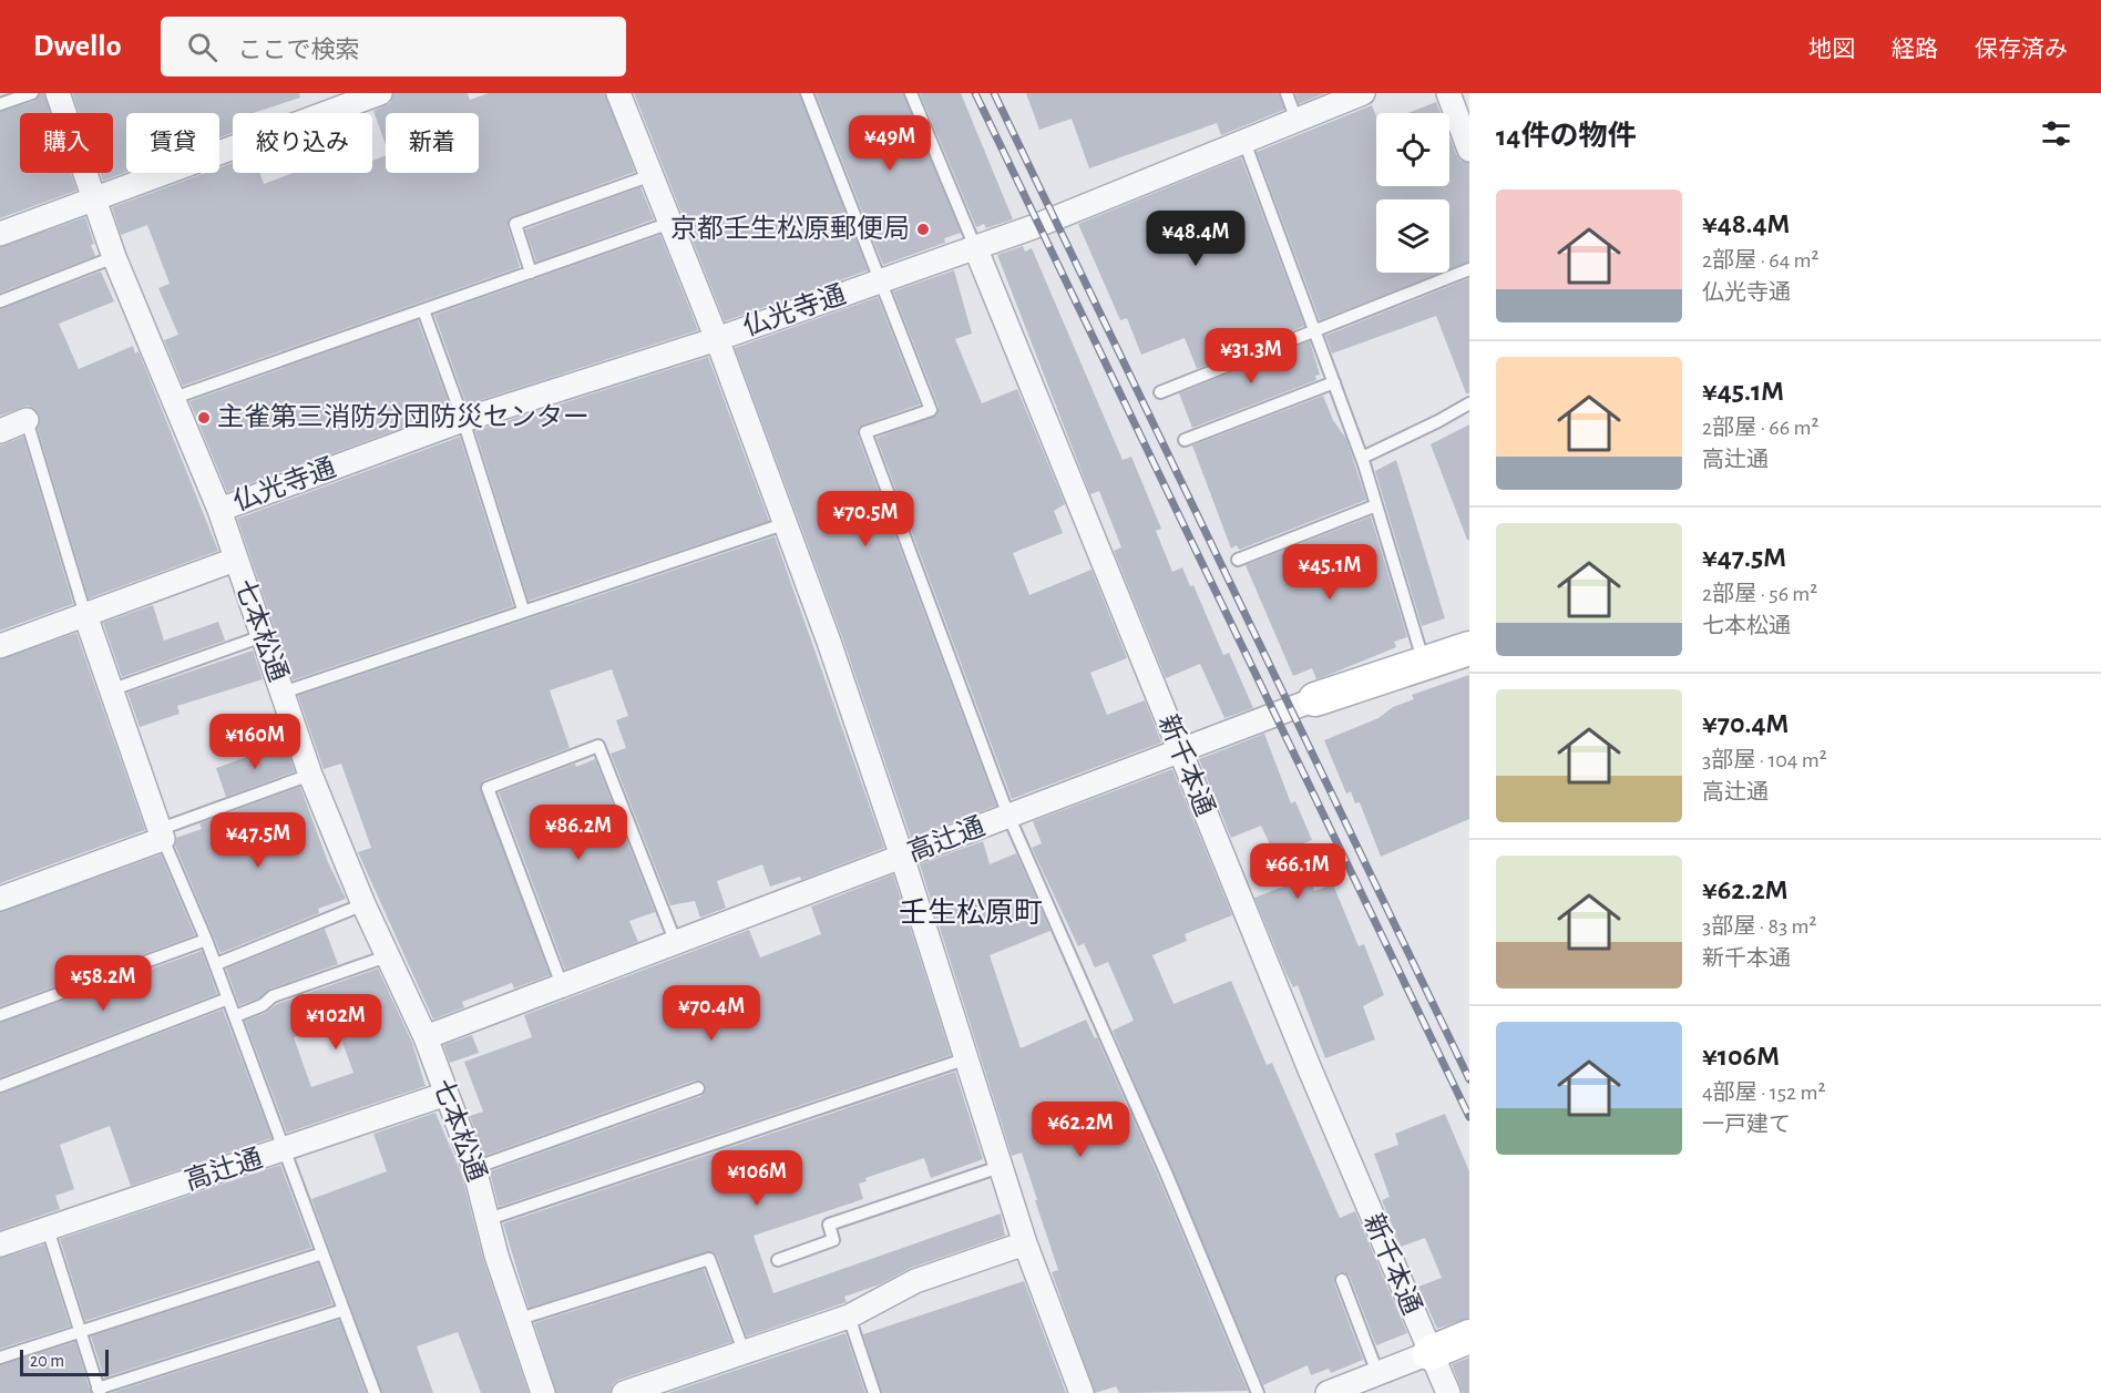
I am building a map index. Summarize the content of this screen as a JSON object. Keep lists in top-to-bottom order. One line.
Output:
{"streets":{"street":["仏光寺通","七本松通","新千本通","高辻通"]},"crossings":[["仏光寺通","七本松通"],["仏光寺通","新千本通"],["七本松通","高辻通"],["新千本通","高辻通"]],"districts":["壬生松原町"],"places":["京都壬生松原郵便局","主雀第三消防分団防災センター"],"scale_bar":"20 m","page":{"header":"Dwello","search":"ここで検索","nav":["地図","経路","保存済み"],"heading":"14件の物件","chip":["購入","賃貸","絞り込み","新着"],"price":["¥49M","¥48.4M","¥31.3M","¥70.5M","¥45.1M","¥160M","¥86.2M","¥47.5M","¥66.1M","¥58.2M","¥70.4M","¥102M","¥62.2M","¥106M"],"list":[{"name":"¥48.4M","note":"2部屋 · 64 m² · 仏光寺通"},{"name":"¥45.1M","note":"2部屋 · 66 m² · 高辻通"},{"name":"¥47.5M","note":"2部屋 · 56 m² · 七本松通"},{"name":"¥70.4M","note":"3部屋 · 104 m² · 高辻通"},{"name":"¥62.2M","note":"3部屋 · 83 m² · 新千本通"},{"name":"¥106M","note":"4部屋 · 152 m² · 一戸建て"}],"scale":"20 m"}}
